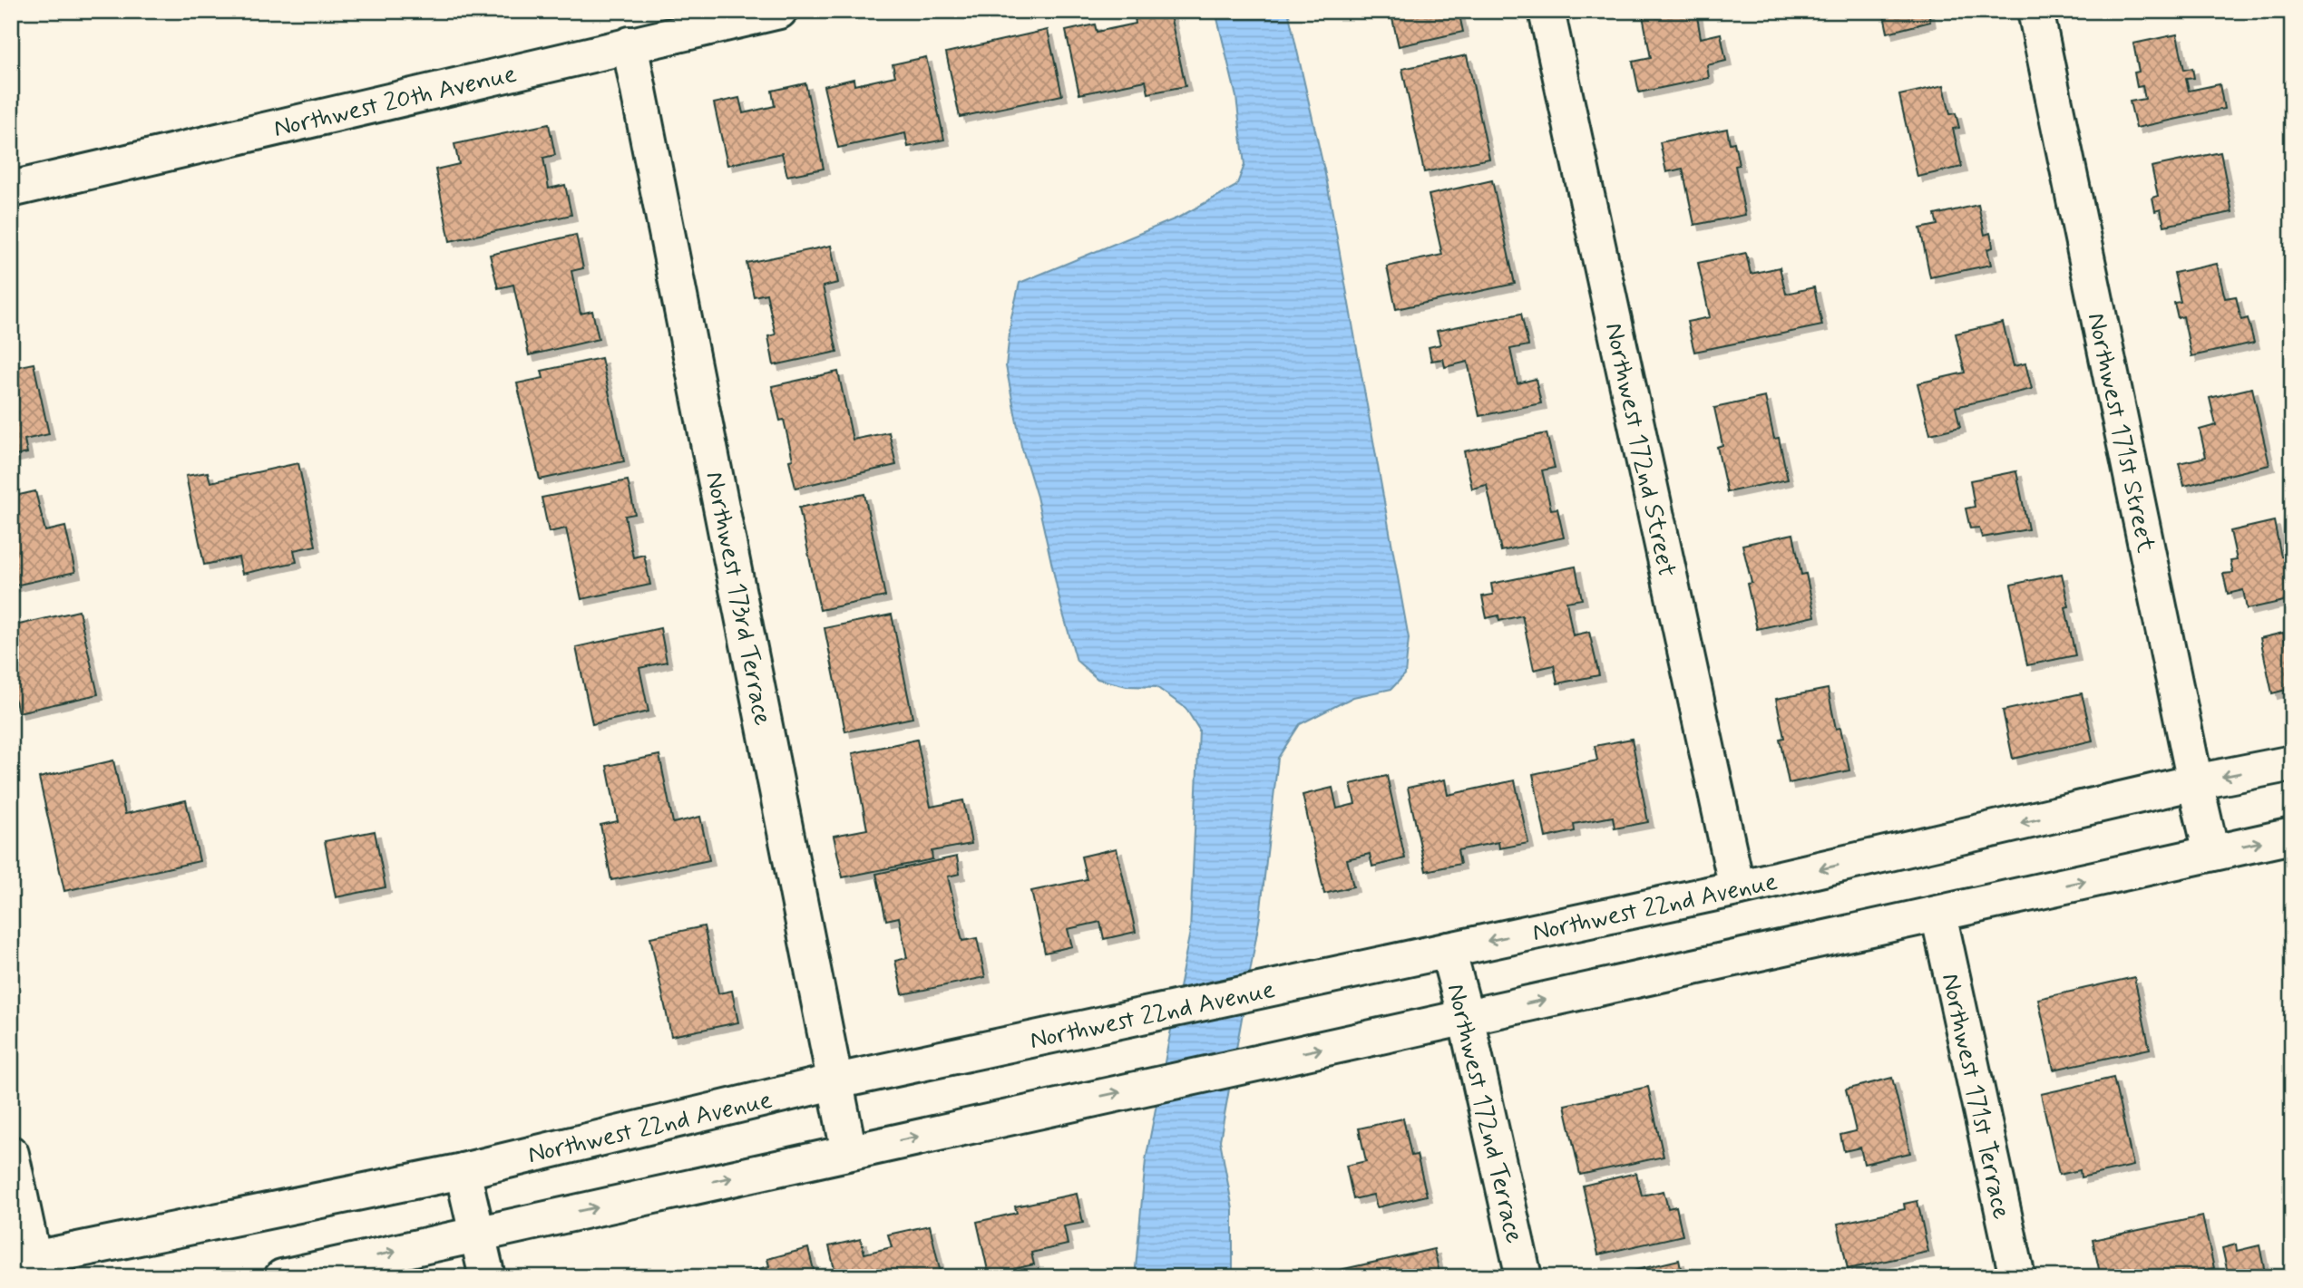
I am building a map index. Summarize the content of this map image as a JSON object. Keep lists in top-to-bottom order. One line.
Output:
{"streets":{"street":["Northwest 20th Avenue","Northwest 171st Street","Northwest 172nd Street","Northwest 173rd Terrace","Northwest 22nd Avenue","Northwest 171st Terrace","Northwest 172nd Terrace"]},"crossings":[["Northwest 20th Avenue","Northwest 173rd Terrace"],["Northwest 171st Street","Northwest 22nd Avenue"],["Northwest 172nd Street","Northwest 22nd Avenue"],["Northwest 173rd Terrace","Northwest 22nd Avenue"],["Northwest 22nd Avenue","Northwest 172nd Terrace"]]}
